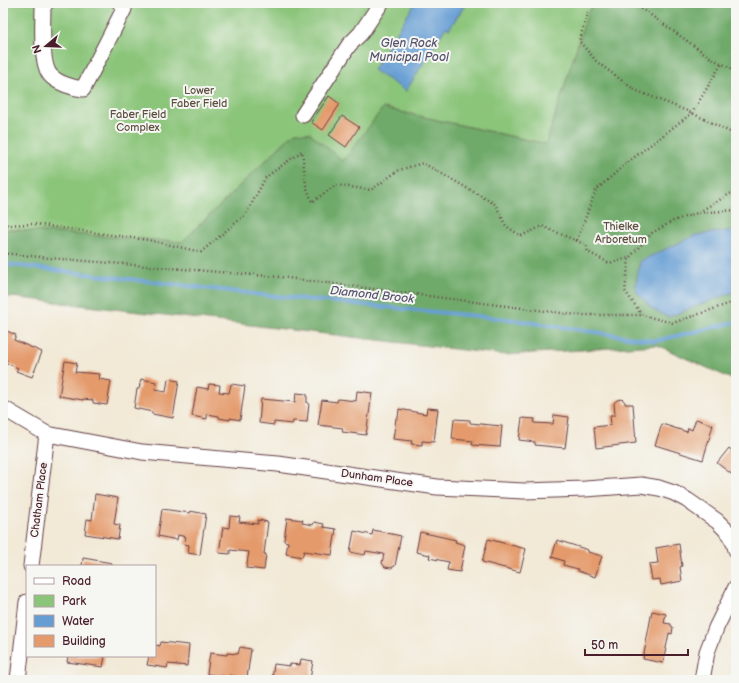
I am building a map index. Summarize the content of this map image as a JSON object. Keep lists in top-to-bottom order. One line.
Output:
{"streets":{"street":["Dunham Place","Chatham Place"]},"crossings":[["Dunham Place","Chatham Place"]],"water":["Glen Rock Municipal Pool","Diamond Brook"],"parks":["Lower Faber Field","Faber Field Complex","Thielke Arboretum"],"legend":["Road","Park","Water","Building"],"scale_bar":"50 m","north":"left"}
